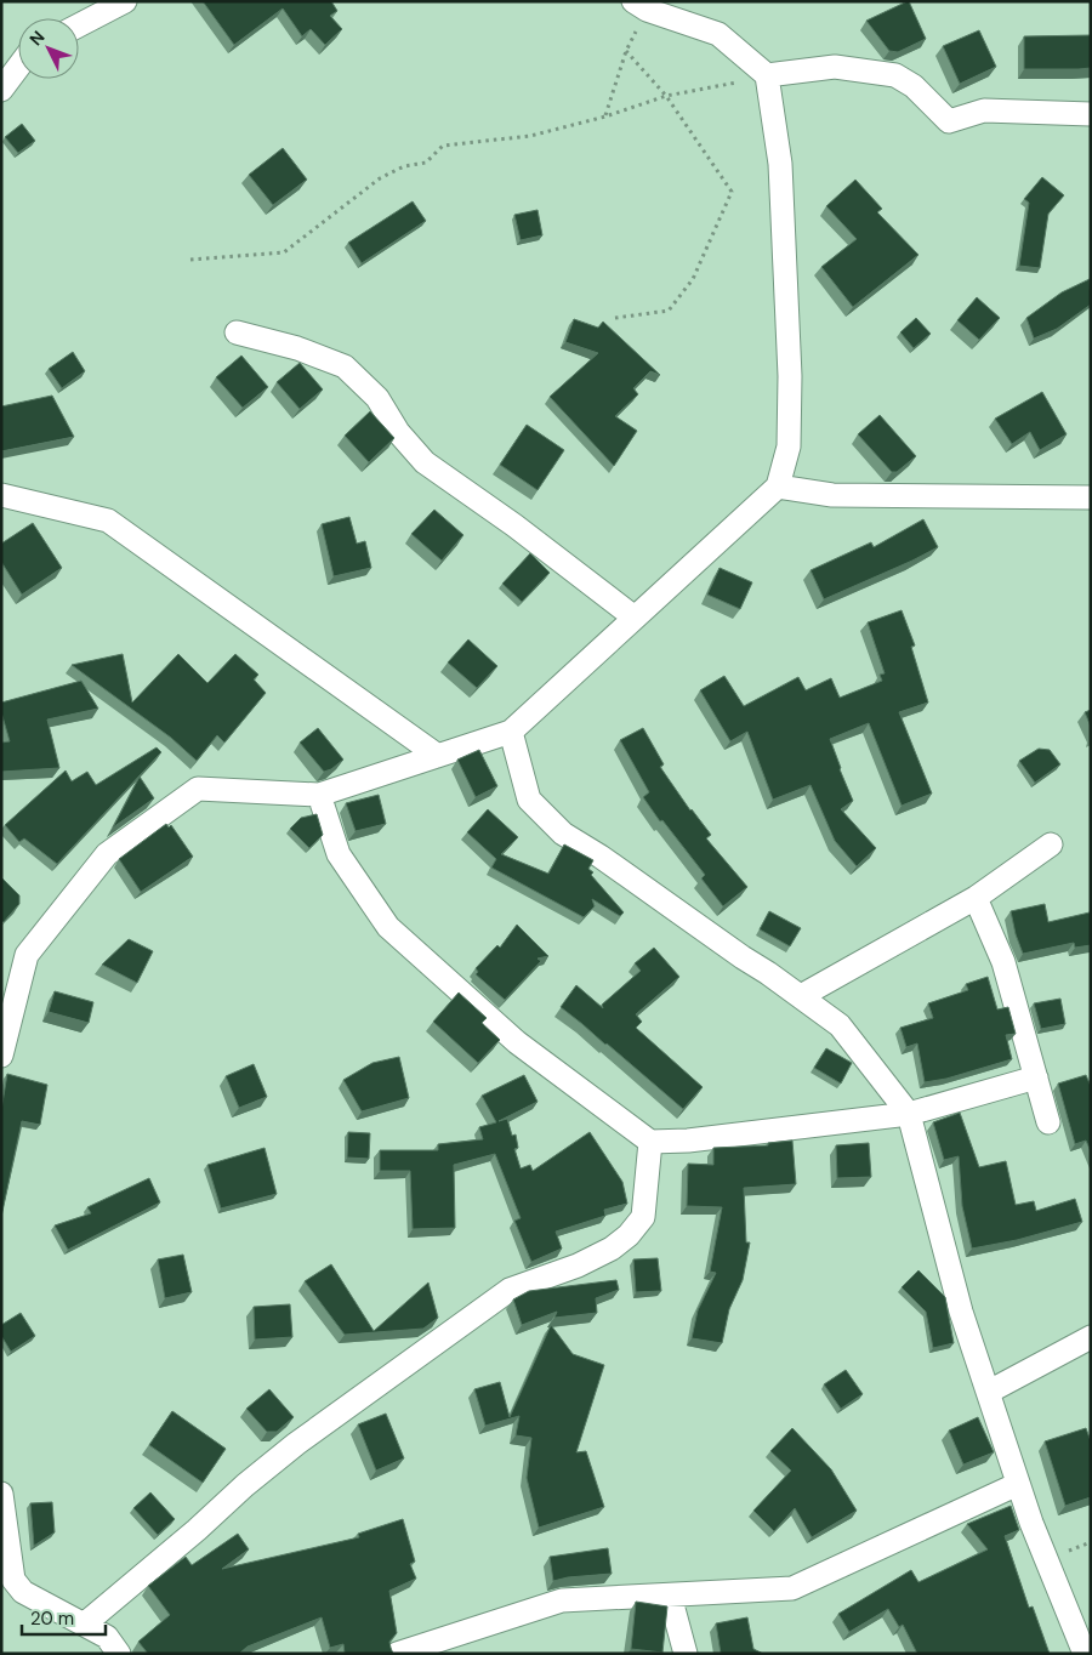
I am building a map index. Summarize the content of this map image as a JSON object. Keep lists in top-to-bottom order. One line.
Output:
{"scale_bar":"20 m","north":"top left"}
